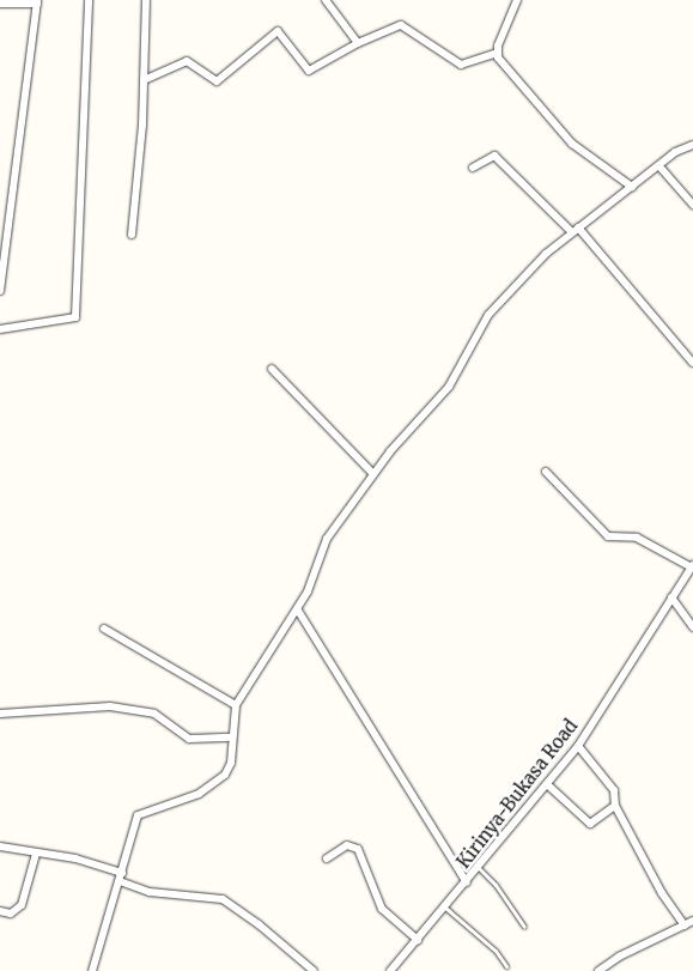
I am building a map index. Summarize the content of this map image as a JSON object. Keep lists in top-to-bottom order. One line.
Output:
{"streets":{"street":["Kirinya-Bukasa Road"]}}
